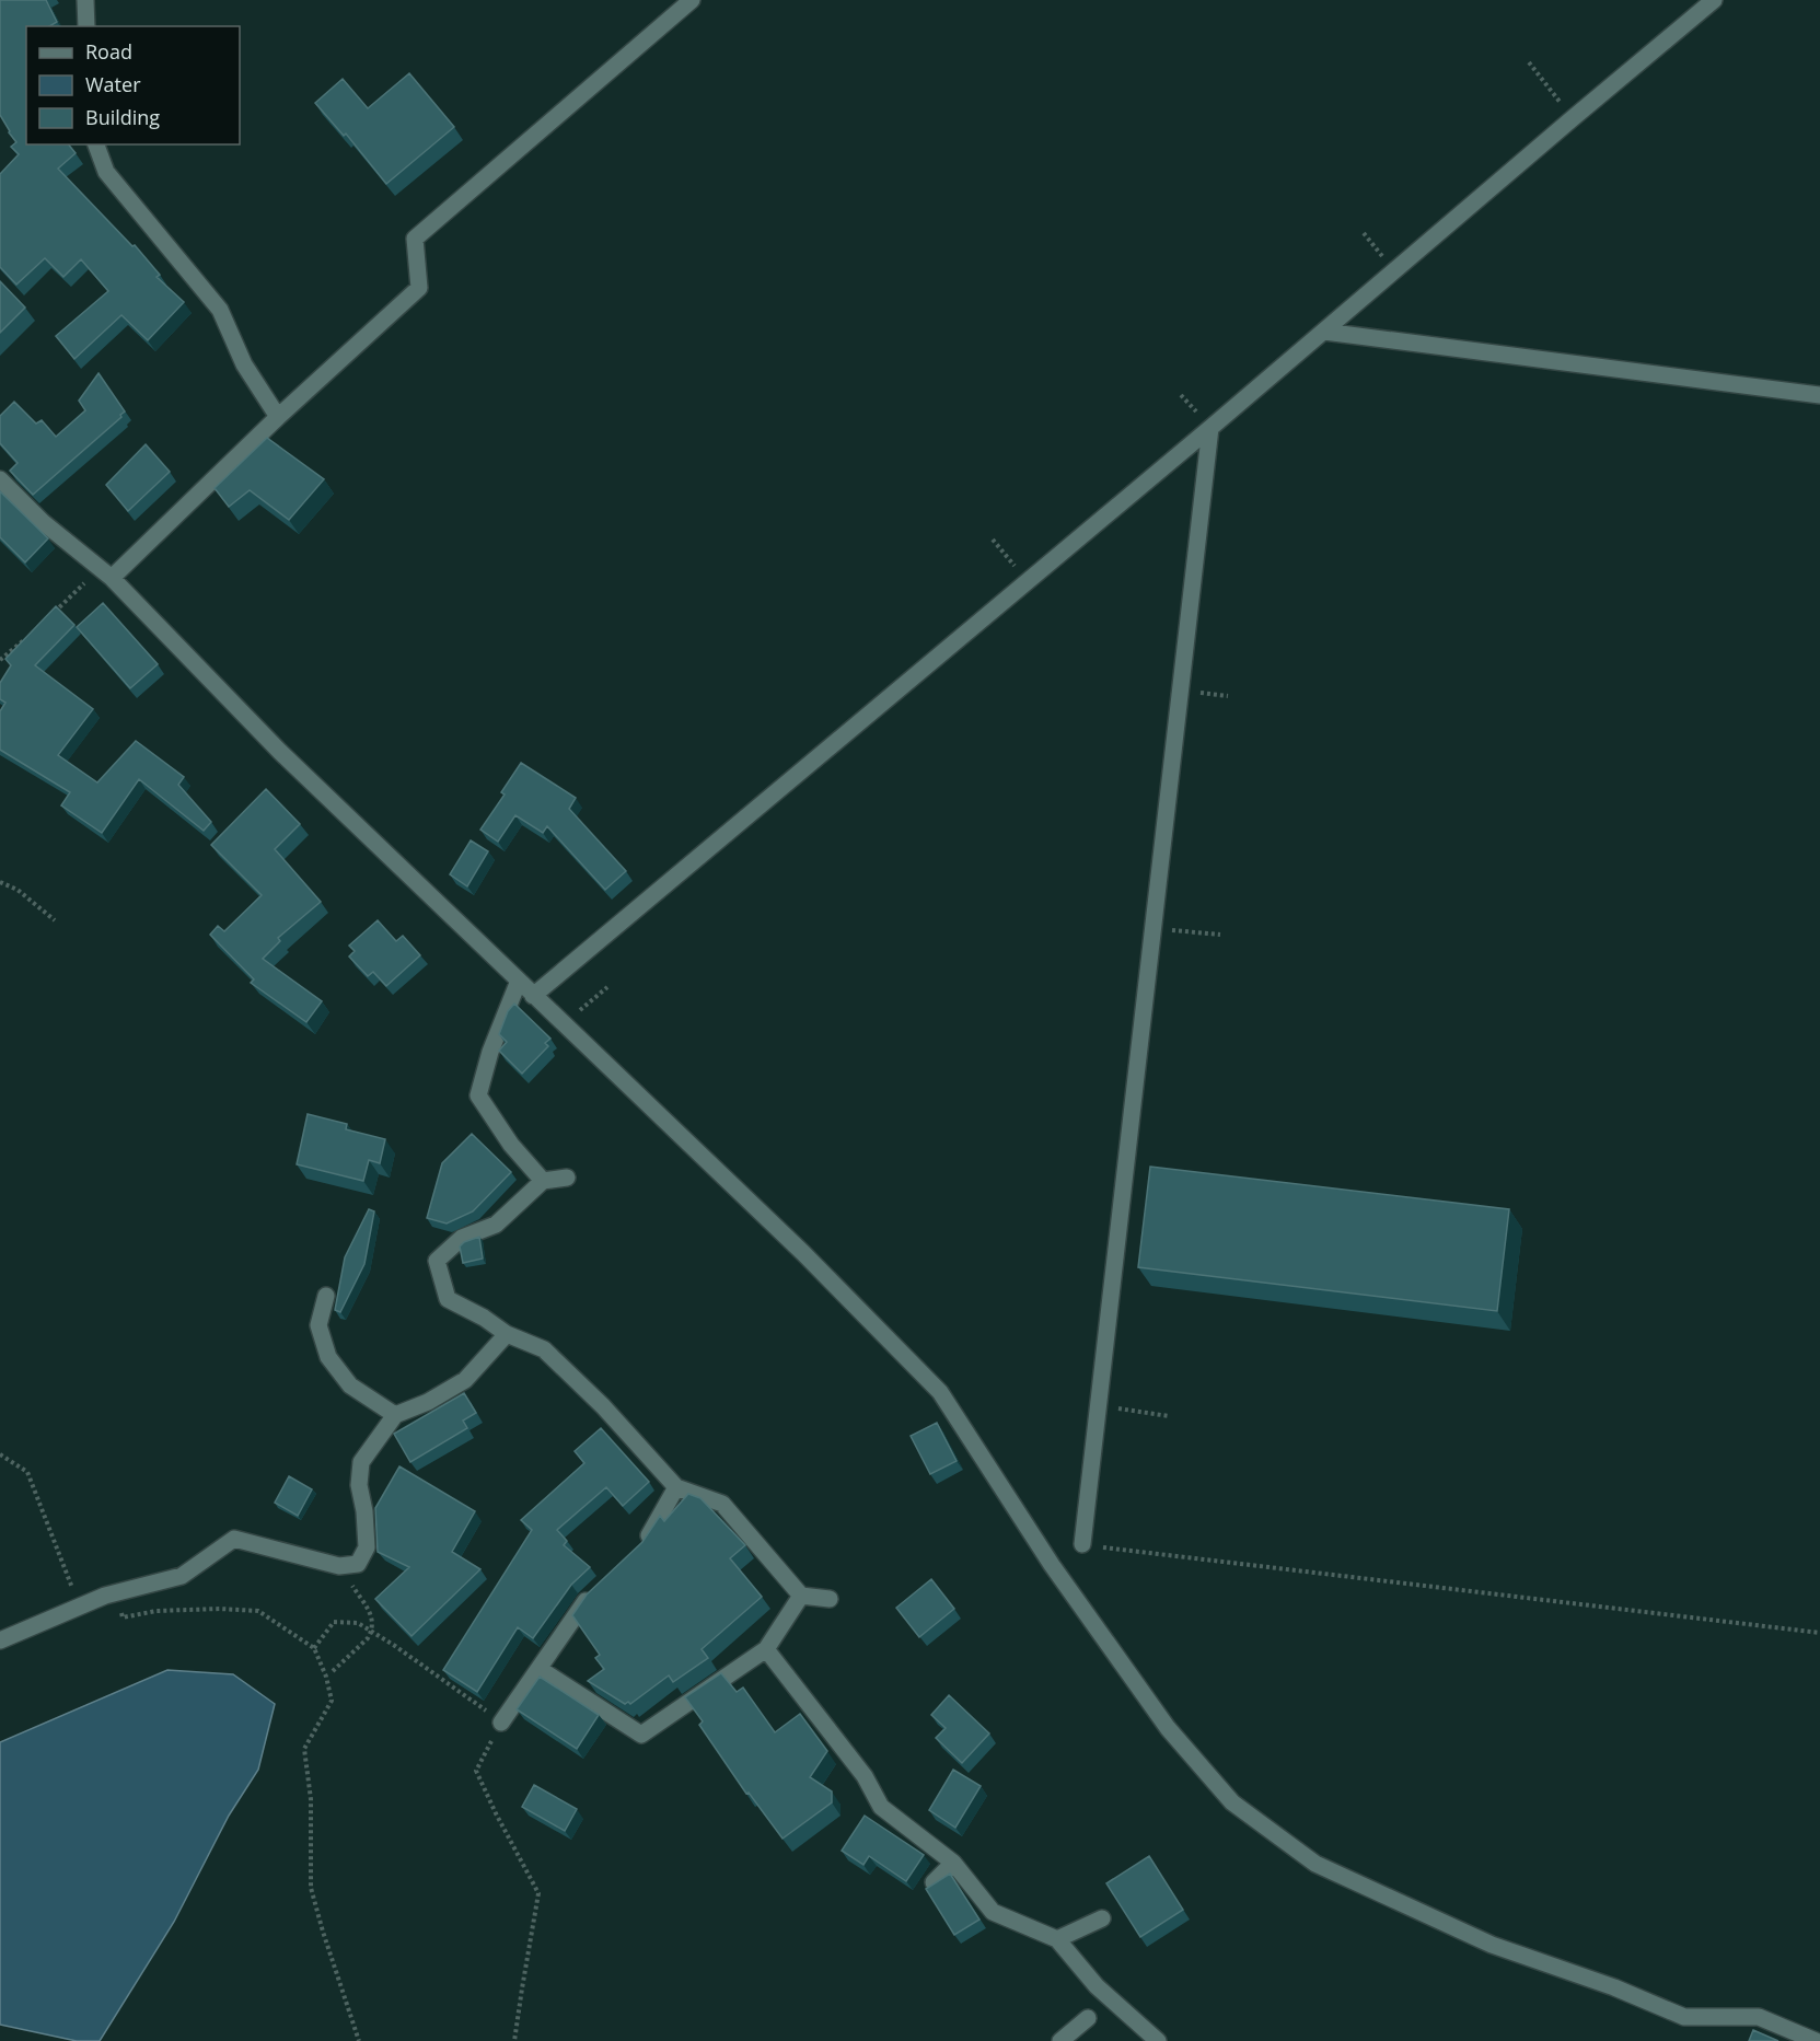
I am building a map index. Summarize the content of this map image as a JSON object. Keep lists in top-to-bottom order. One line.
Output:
{"legend":["Road","Water","Building"]}
